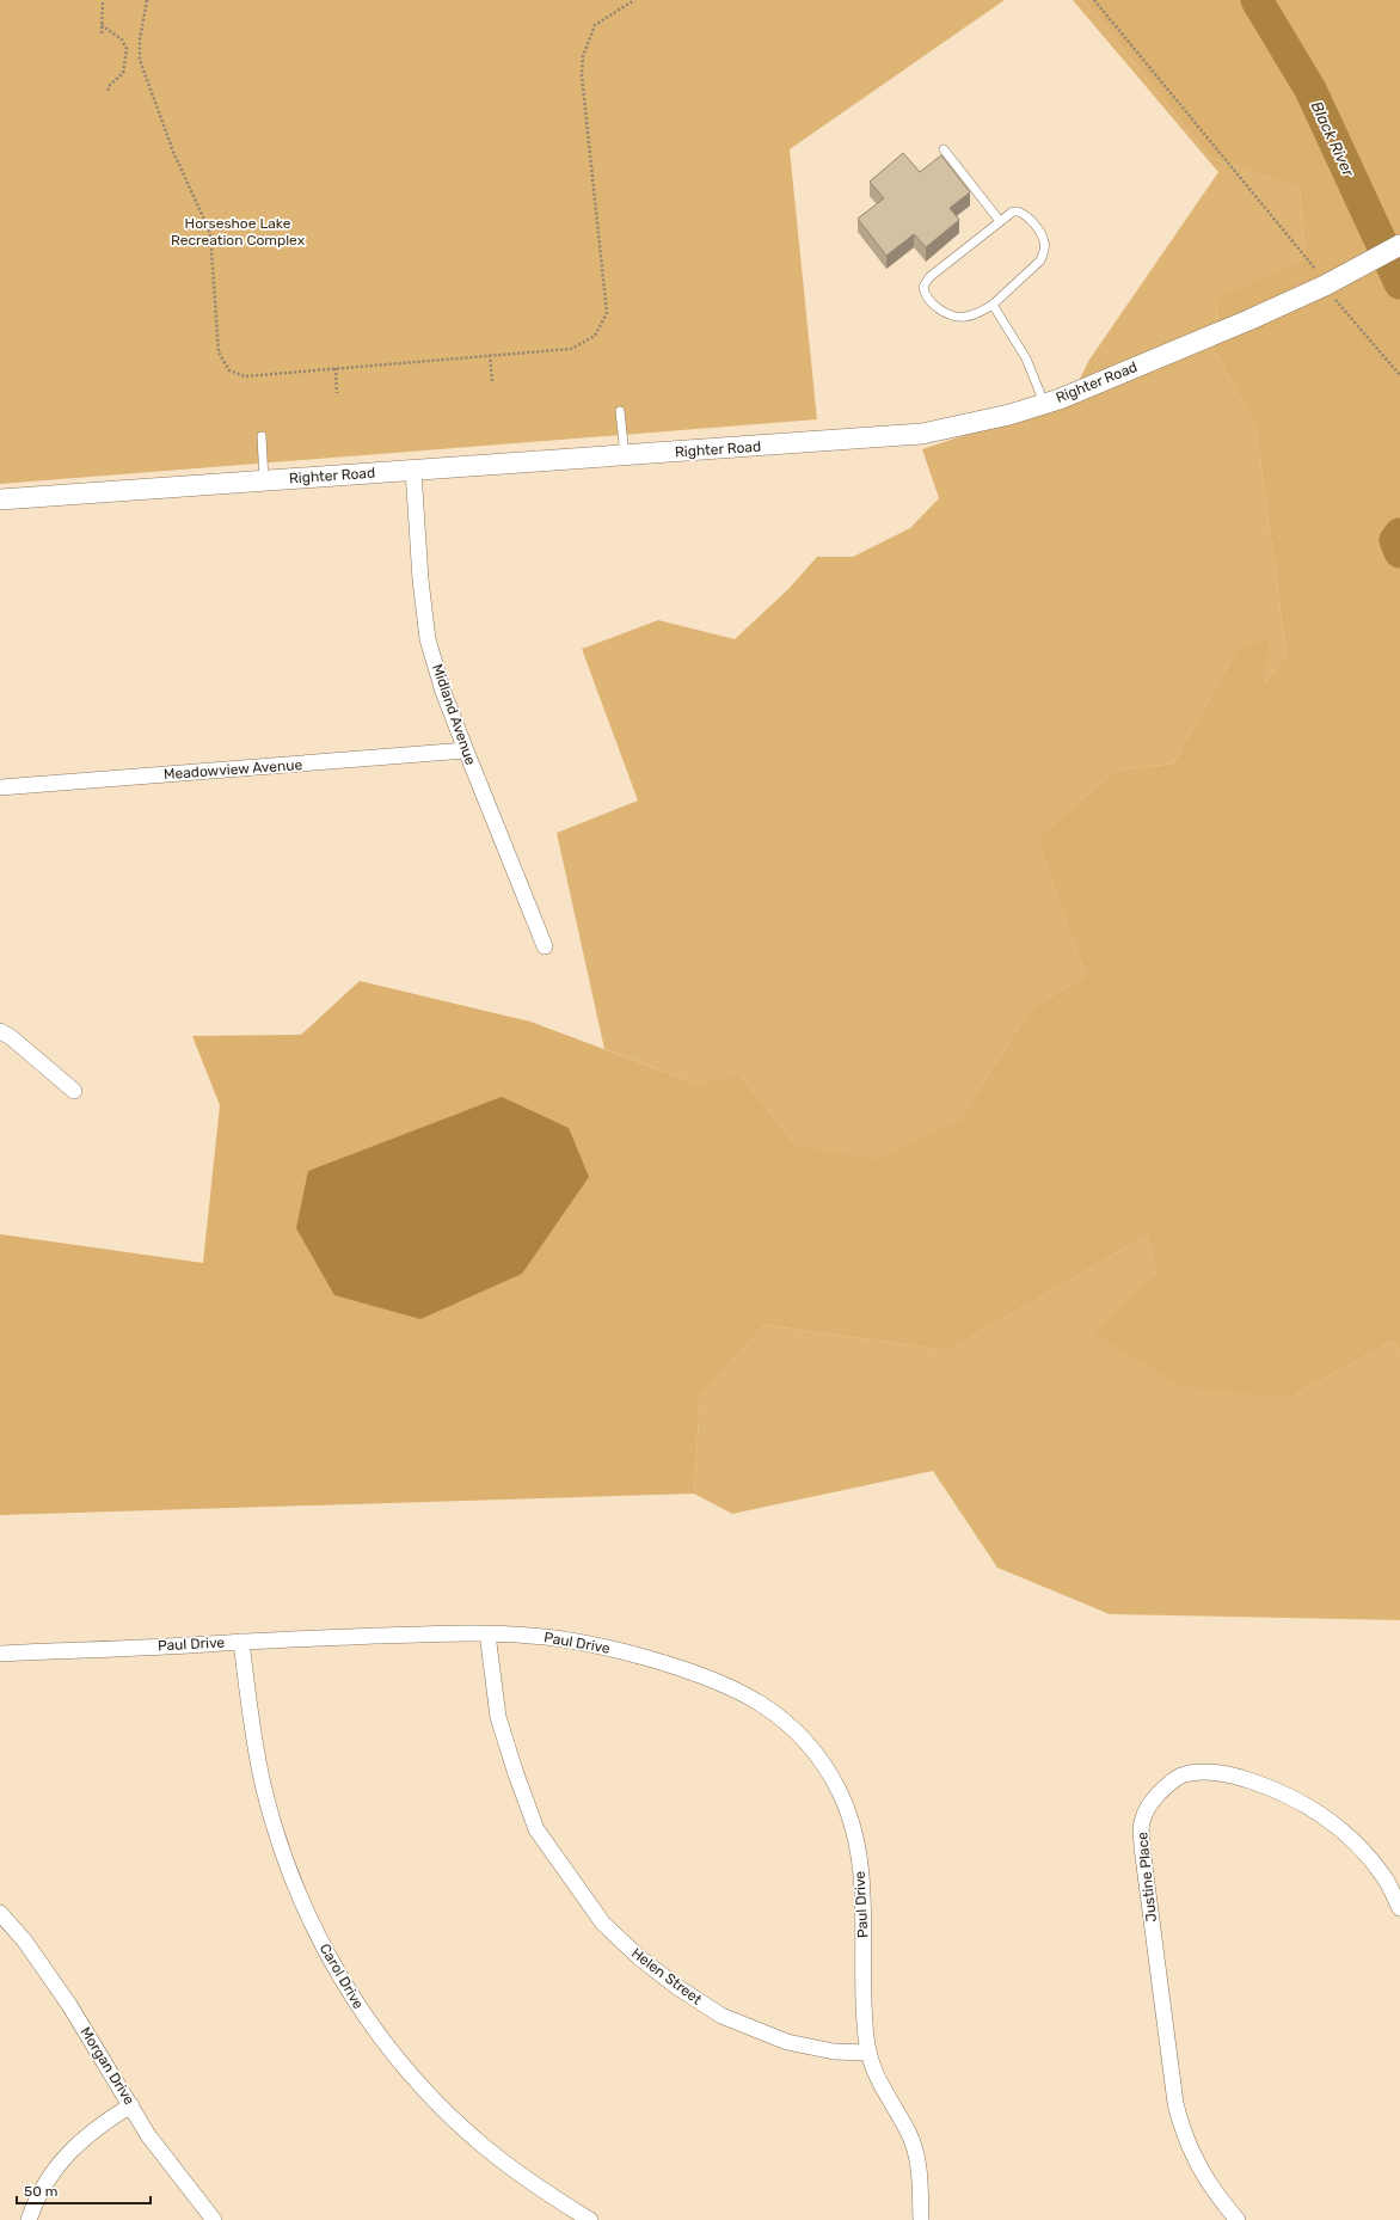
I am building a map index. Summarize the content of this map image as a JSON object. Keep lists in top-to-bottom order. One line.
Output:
{"streets":{"street":["Righter Road","Midland Avenue","Meadowview Avenue","Paul Drive","Justine Place","Carol Drive","Helen Street","Morgan Drive"]},"crossings":[["Righter Road","Midland Avenue"],["Midland Avenue","Meadowview Avenue"],["Paul Drive","Carol Drive"],["Paul Drive","Helen Street"]],"water":["Black River"],"parks":["Horseshoe Lake Recreation Complex"],"scale_bar":"50 m"}
